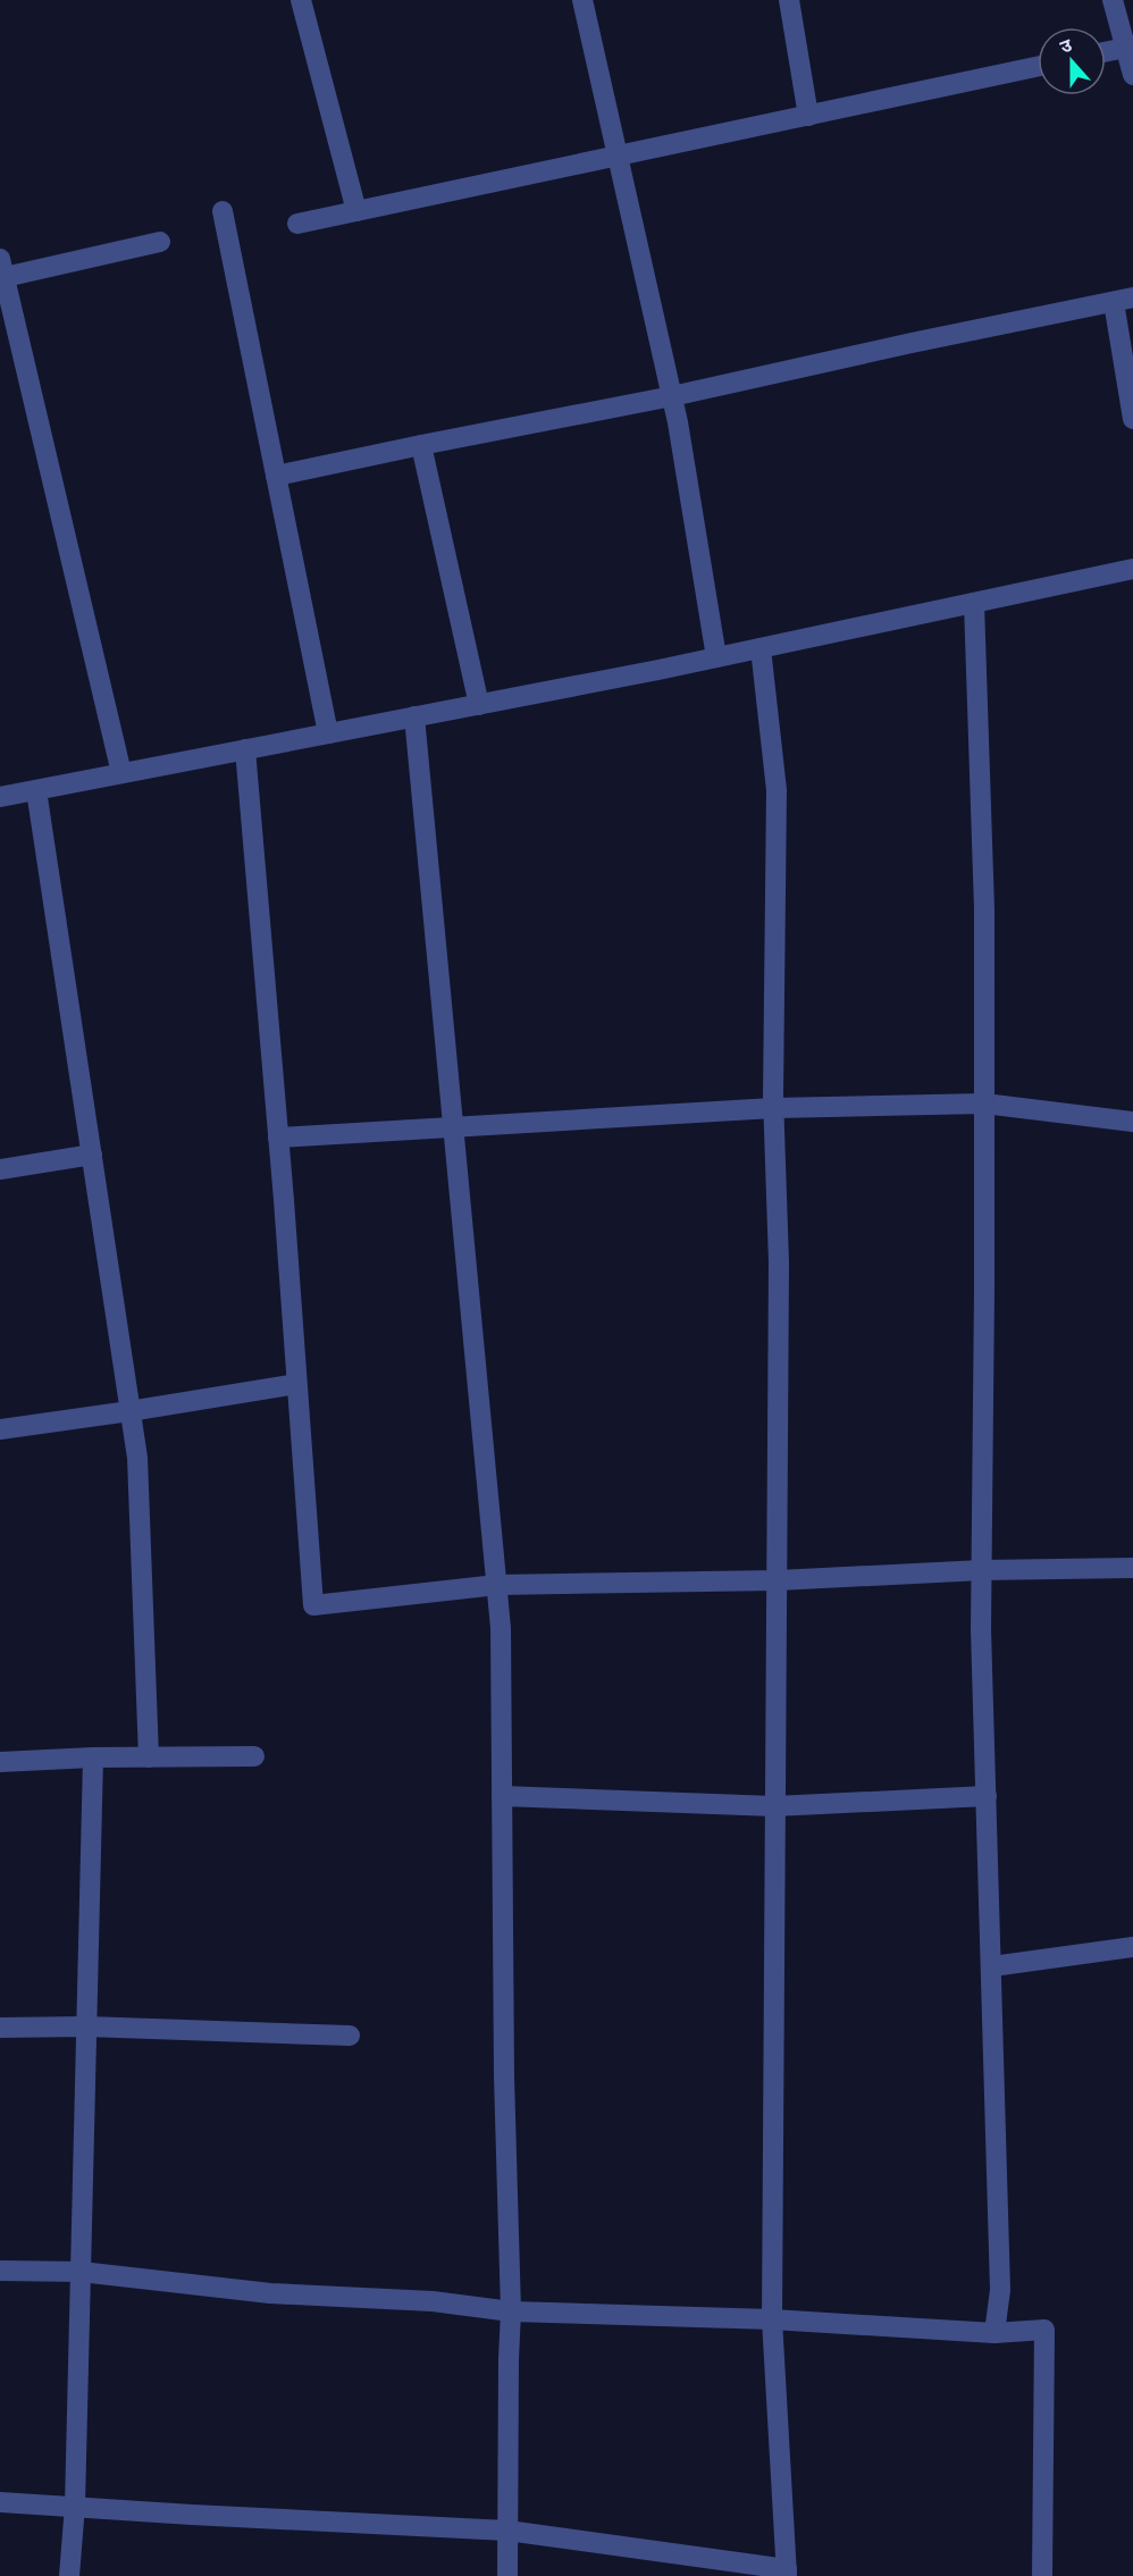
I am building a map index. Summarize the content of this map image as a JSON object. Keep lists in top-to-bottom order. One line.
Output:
{"north":"top"}
